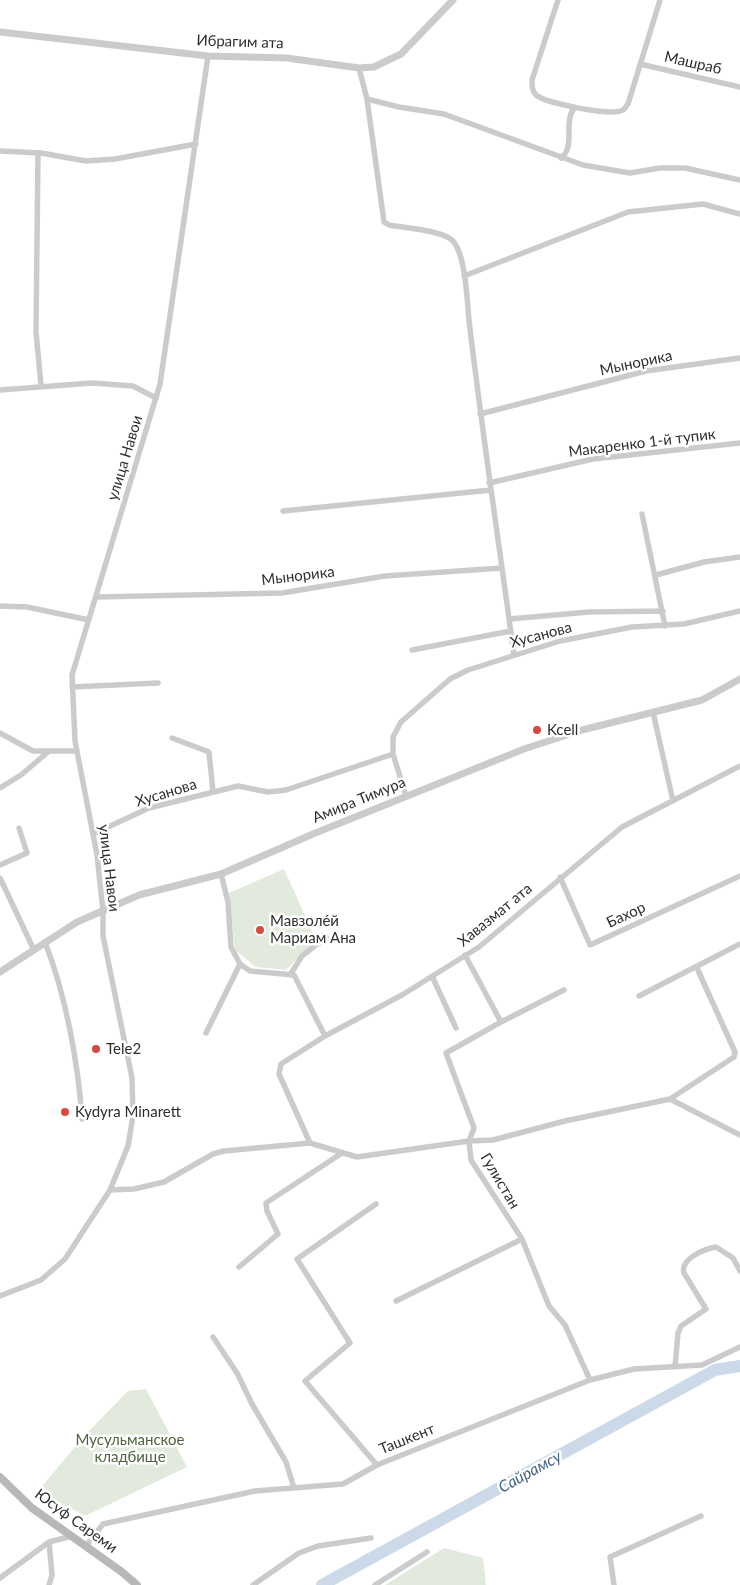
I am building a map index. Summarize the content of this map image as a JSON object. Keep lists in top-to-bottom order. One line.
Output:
{"streets":{"main road":["Юсуф Сареми"],"street":["Ибрагим ата","Машраб","Мынорика","Макаренко 1-й тупик","улица Навои","Хусанова","Амира Тимура","Хавазмат ата","Бахор","Гулистан","Ташкент"]},"crossings":[["Ибрагим ата","улица Навои"],["Мынорика","улица Навои"],["улица Навои","Хусанова"],["улица Навои","Амира Тимура"],["Хусанова","Амира Тимура"],["Хавазмат ата","Бахор"],["Гулистан","Ташкент"],["Ташкент","Юсуф Сареми"]],"water":["Сайрамсу"],"parks":["Мусульманское кладбище"],"places":["Kcell","Мавзоле́й Мариам Ана","Tele2","Kydyra Minarett"]}
